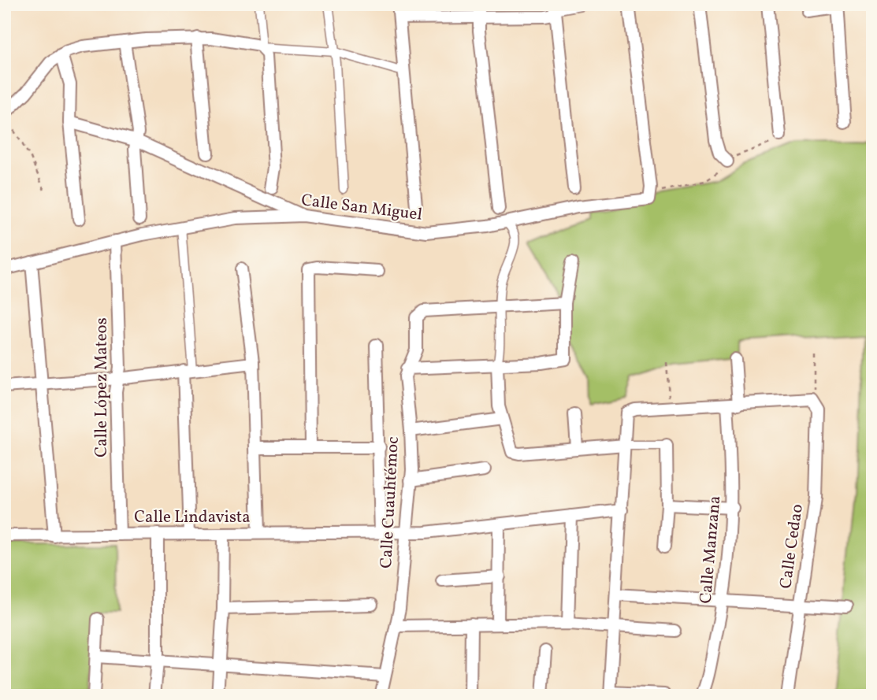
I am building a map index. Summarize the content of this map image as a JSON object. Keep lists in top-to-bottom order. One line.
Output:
{"streets":{"street":["Calle San Miguel","Calle López Mateos","Calle Cuauhtémoc","Calle Lindavista","Calle Cedao","Calle Manzana"]},"crossings":[["Calle San Miguel","Calle López Mateos"],["Calle López Mateos","Calle Lindavista"],["Calle Cuauhtémoc","Calle Lindavista"]]}
